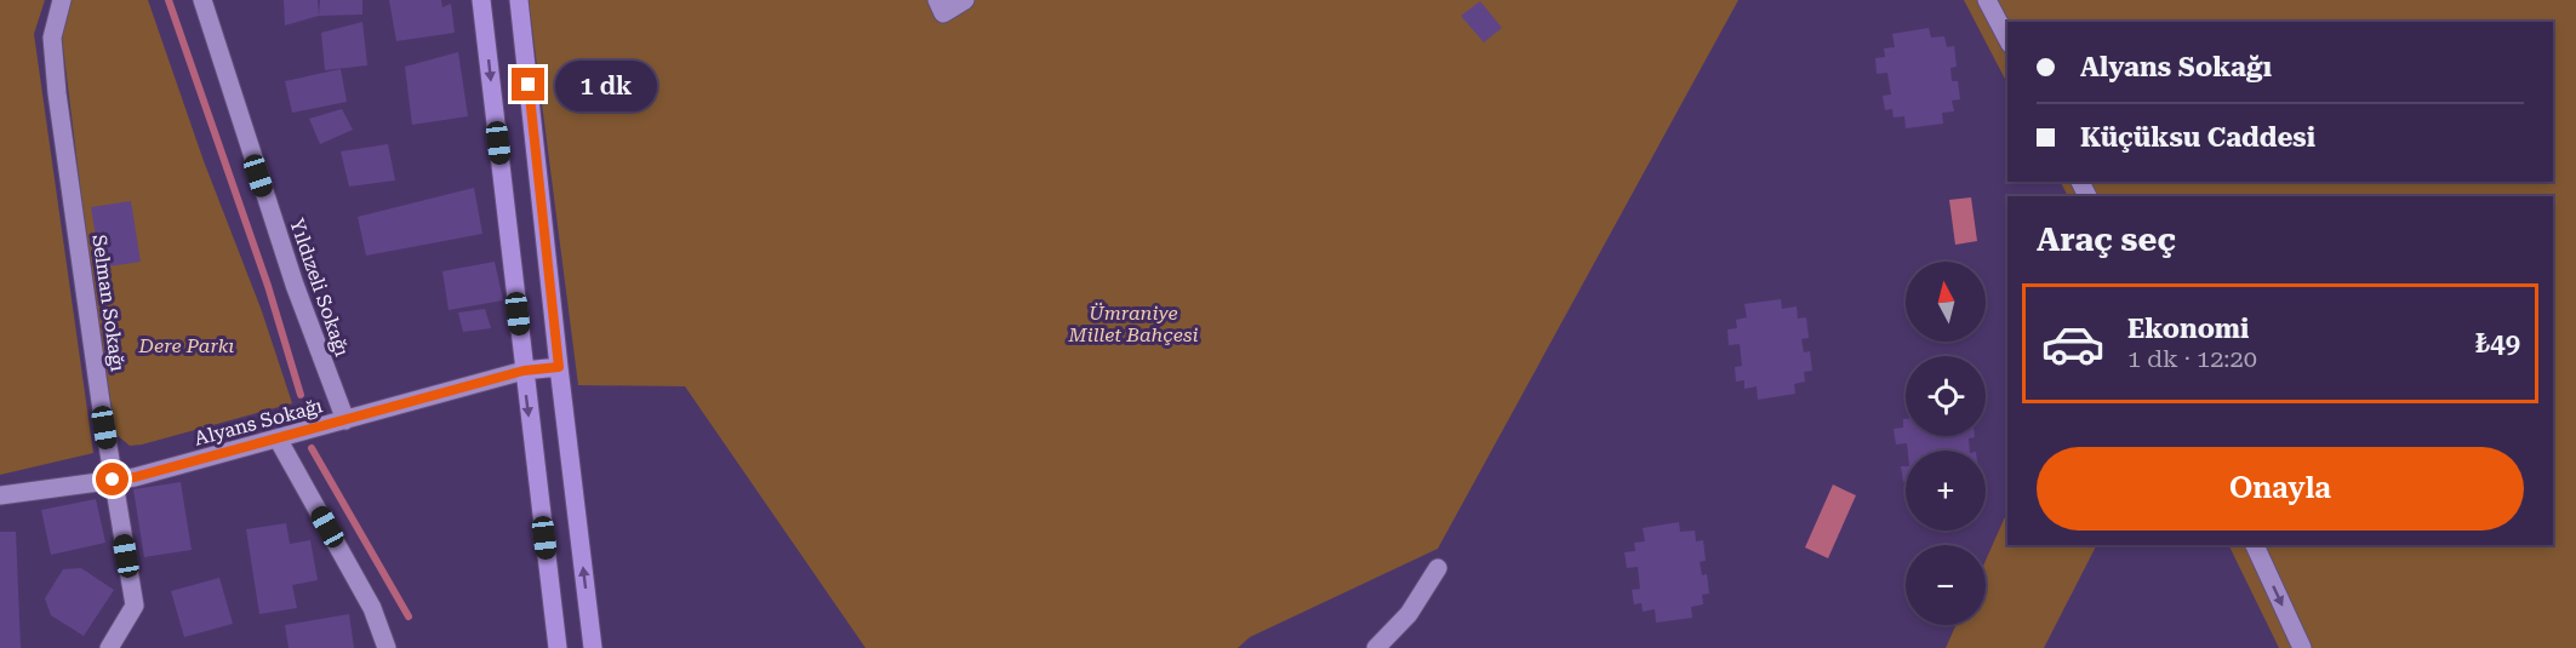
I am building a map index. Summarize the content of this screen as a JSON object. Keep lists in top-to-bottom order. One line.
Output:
{"streets":{"street":["Yıldızeli Sokağı","Selman Sokağı","Alyans Sokağı"]},"crossings":[["Yıldızeli Sokağı","Alyans Sokağı"],["Selman Sokağı","Alyans Sokağı"]],"parks":["Ümraniye Millet Bahçesi","Dere Parkı"],"north":"top","page":{"banner":["Alyans Sokağı","Küçüksu Caddesi"],"bubble":"1 dk","heading":"Araç seç","map_buttons":["+","−"],"list":[{"name":"Ekonomi","note":"1 dk · 12:20","value":"₺49"}],"buttons":"Onayla"}}
